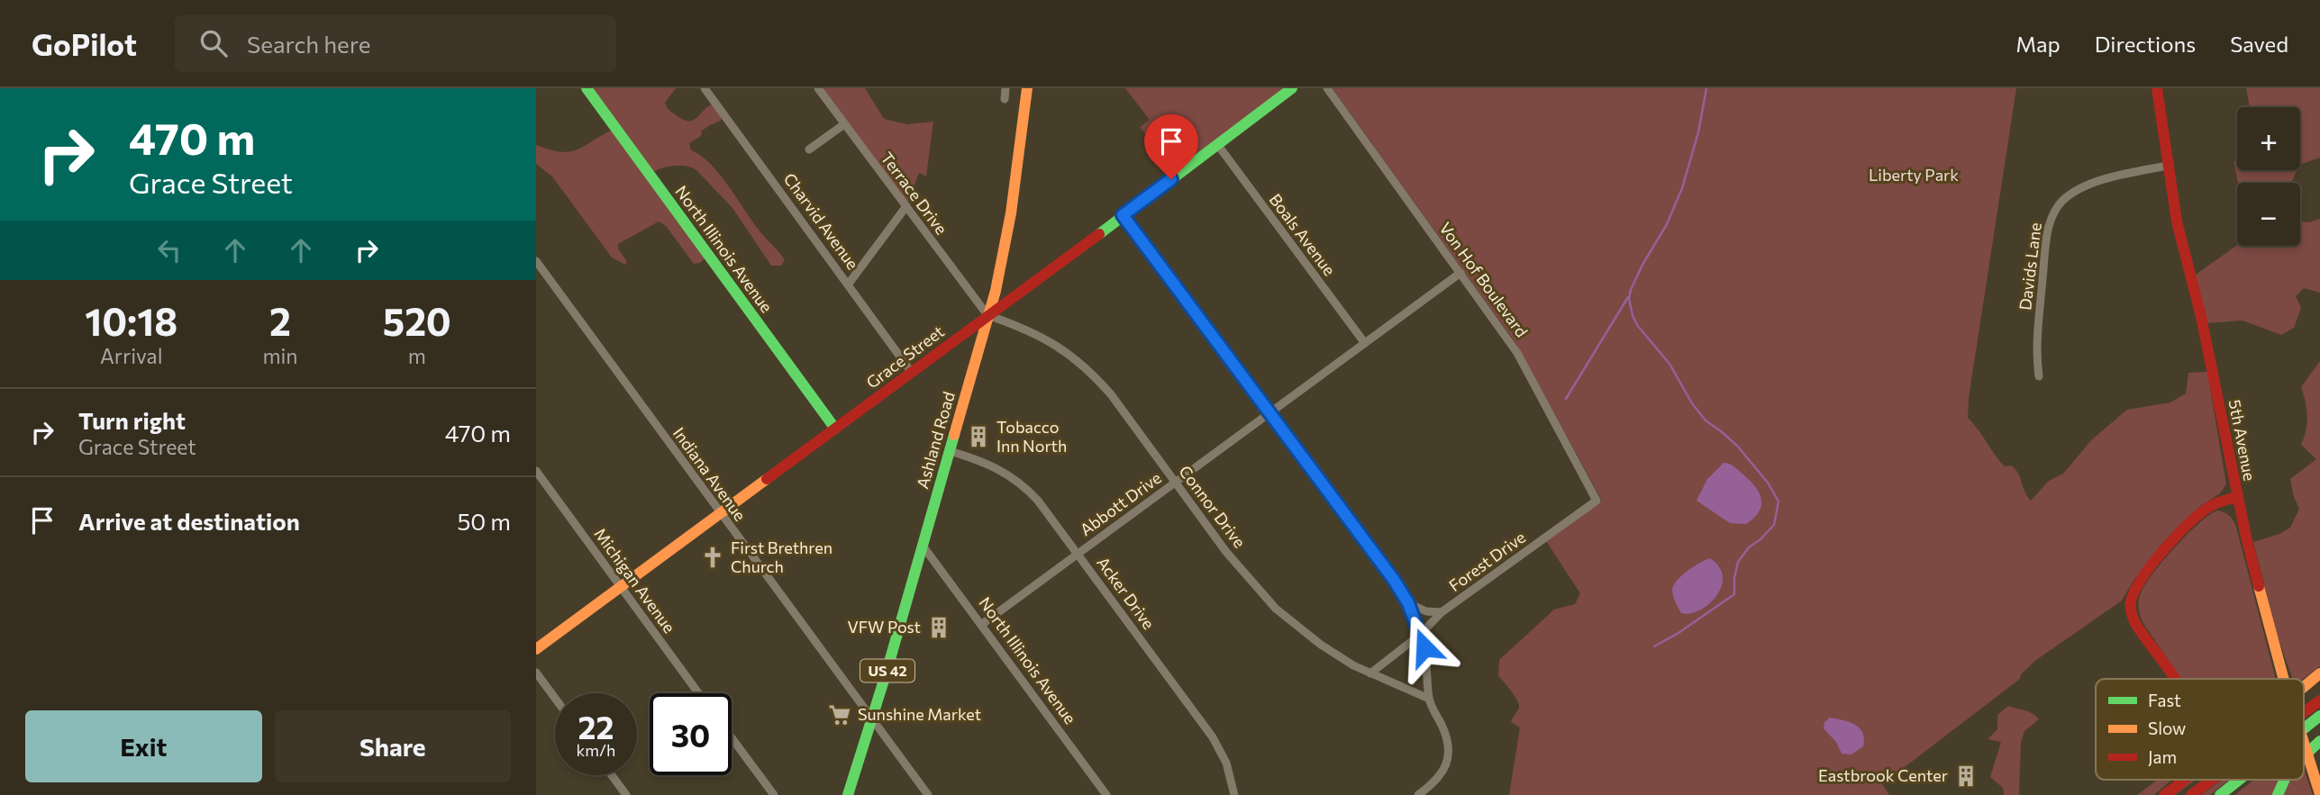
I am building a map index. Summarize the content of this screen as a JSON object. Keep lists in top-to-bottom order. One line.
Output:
{"streets":{"main road":["North Illinois Avenue","Grace Street","Ashland Road","5th Avenue","US 42"],"street":["Terrace Drive","Charvid Avenue","Boals Avenue","Davids Lane","Von Hof Boulevard","Indiana Avenue","Abbott Drive","Connor Drive","Forest Drive","Michigan Avenue","Acker Drive"]},"crossings":[["Terrace Drive","Grace Street"],["Terrace Drive","Ashland Road"],["Terrace Drive","Connor Drive"],["Charvid Avenue","Grace Street"],["Boals Avenue","Grace Street"],["Boals Avenue","Abbott Drive"],["North Illinois Avenue","Grace Street"],["North Illinois Avenue","Ashland Road"],["North Illinois Avenue","Abbott Drive"],["Davids Lane","5th Avenue"],["Von Hof Boulevard","Abbott Drive"],["Von Hof Boulevard","Forest Drive"],["Grace Street","Ashland Road"],["Grace Street","Indiana Avenue"],["Grace Street","Connor Drive"],["Grace Street","Michigan Avenue"],["Ashland Road","Indiana Avenue"],["Ashland Road","Connor Drive"],["Ashland Road","Acker Drive"],["Abbott Drive","Connor Drive"],["Abbott Drive","Acker Drive"],["Connor Drive","Forest Drive"]],"parks":["Liberty Park"],"places":{"building":["Tobacco Inn North","VFW Post","Eastbrook Center"],"church":["First Brethren Church"],"supermarket":["Sunshine Market"]},"legend":["Fast","Slow","Jam"],"page":{"header":"GoPilot","search":"Search here","nav":["Map","Directions","Saved"],"turn":["470 m","Grace Street"],"map_buttons":["+","−"],"eta":["10:18","Arrival","2","min","520","m"],"list":[{"name":"Turn right","note":"Grace Street","value":"470 m"},{"name":"Arrive at destination","value":"50 m"}],"speed":"22 km/h","limit":"30","buttons":["Exit","Share"]}}
